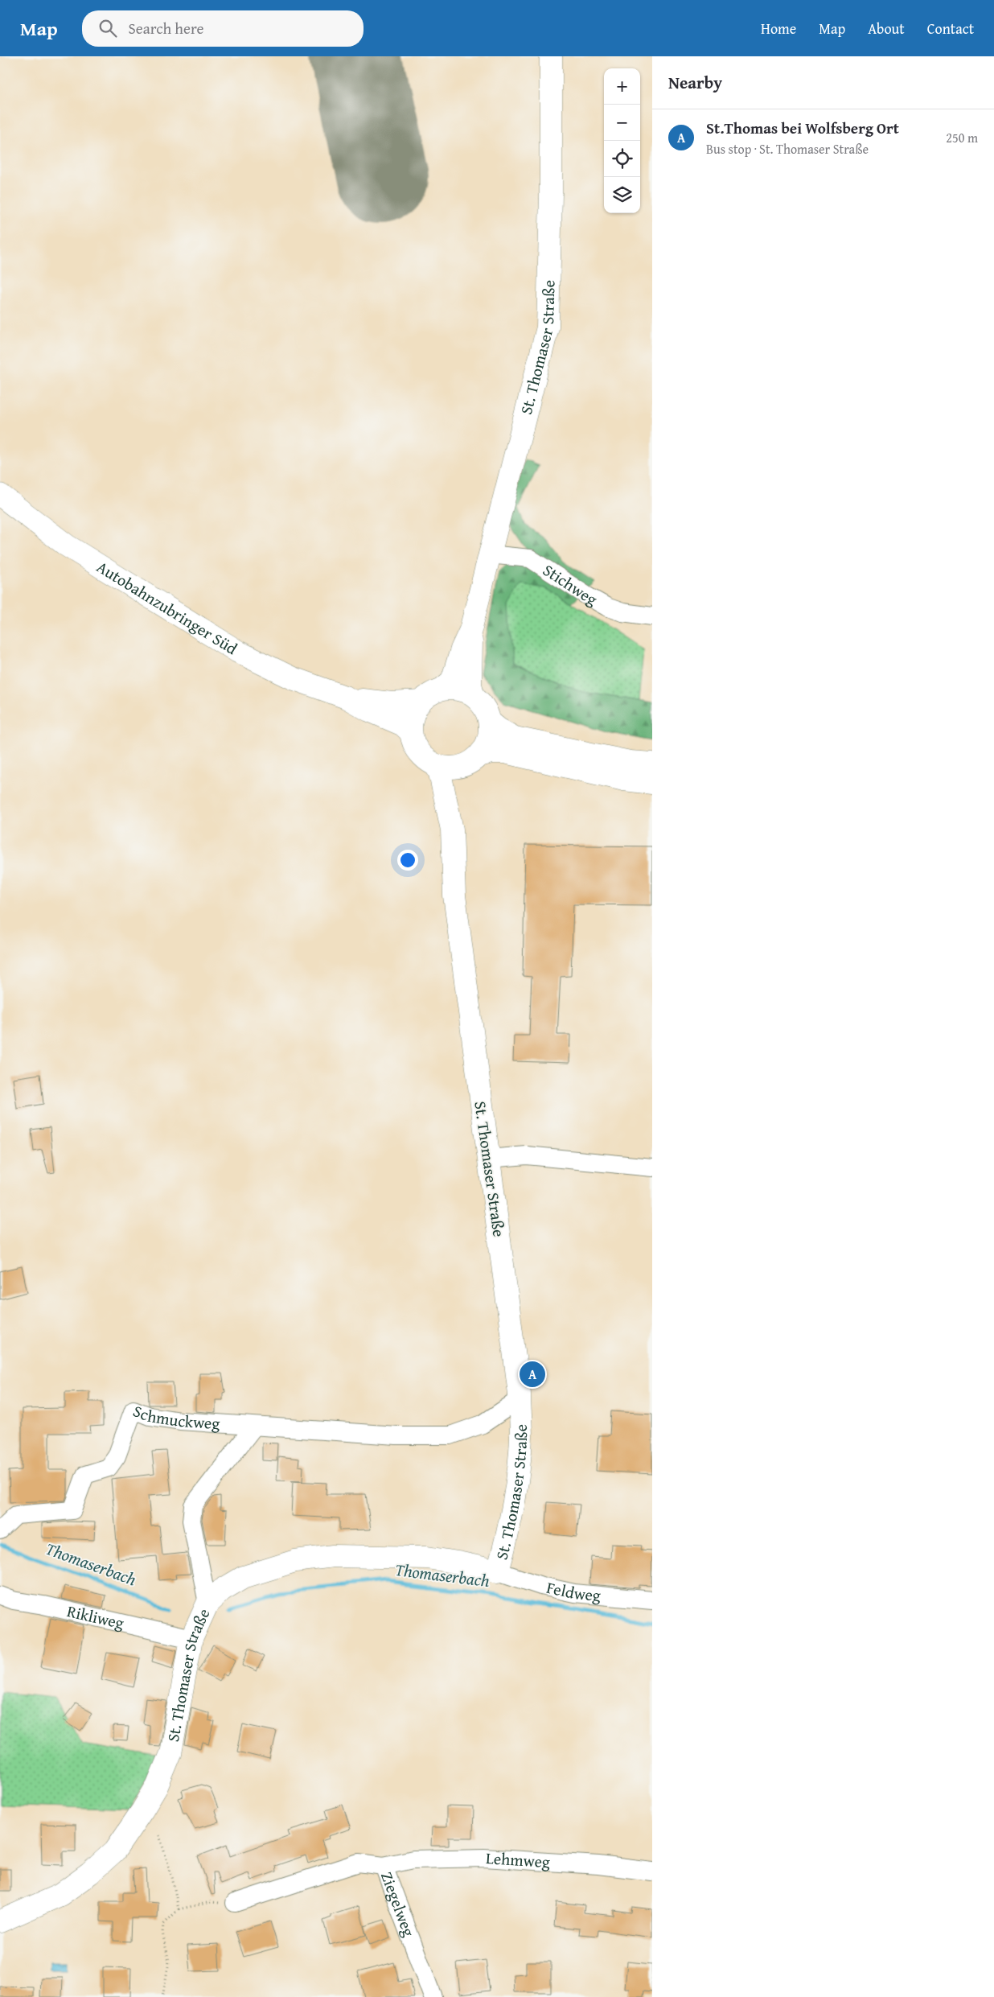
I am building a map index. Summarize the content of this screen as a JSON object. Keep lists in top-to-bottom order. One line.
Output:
{"streets":{"main road":["St. Thomaser Straße","Autobahnzubringer Süd"],"street":["Stichweg","Schmuckweg","Feldweg","Rikliweg","Lehmweg","Ziegelweg"]},"crossings":[["St. Thomaser Straße","Stichweg"],["St. Thomaser Straße","Autobahnzubringer Süd"],["St. Thomaser Straße","Schmuckweg"],["St. Thomaser Straße","Feldweg"],["St. Thomaser Straße","Rikliweg"],["Lehmweg","Ziegelweg"]],"water":["Thomaserbach"],"page":{"header":"Map","search":"Search here","nav":["Home","Map","About","Contact"],"heading":"Nearby","map_buttons":["+","−"],"list":[{"mark":"A","name":"St.Thomas bei Wolfsberg Ort","note":"Bus stop · St. Thomaser Straße","value":"250 m"}],"pins":"A"}}
